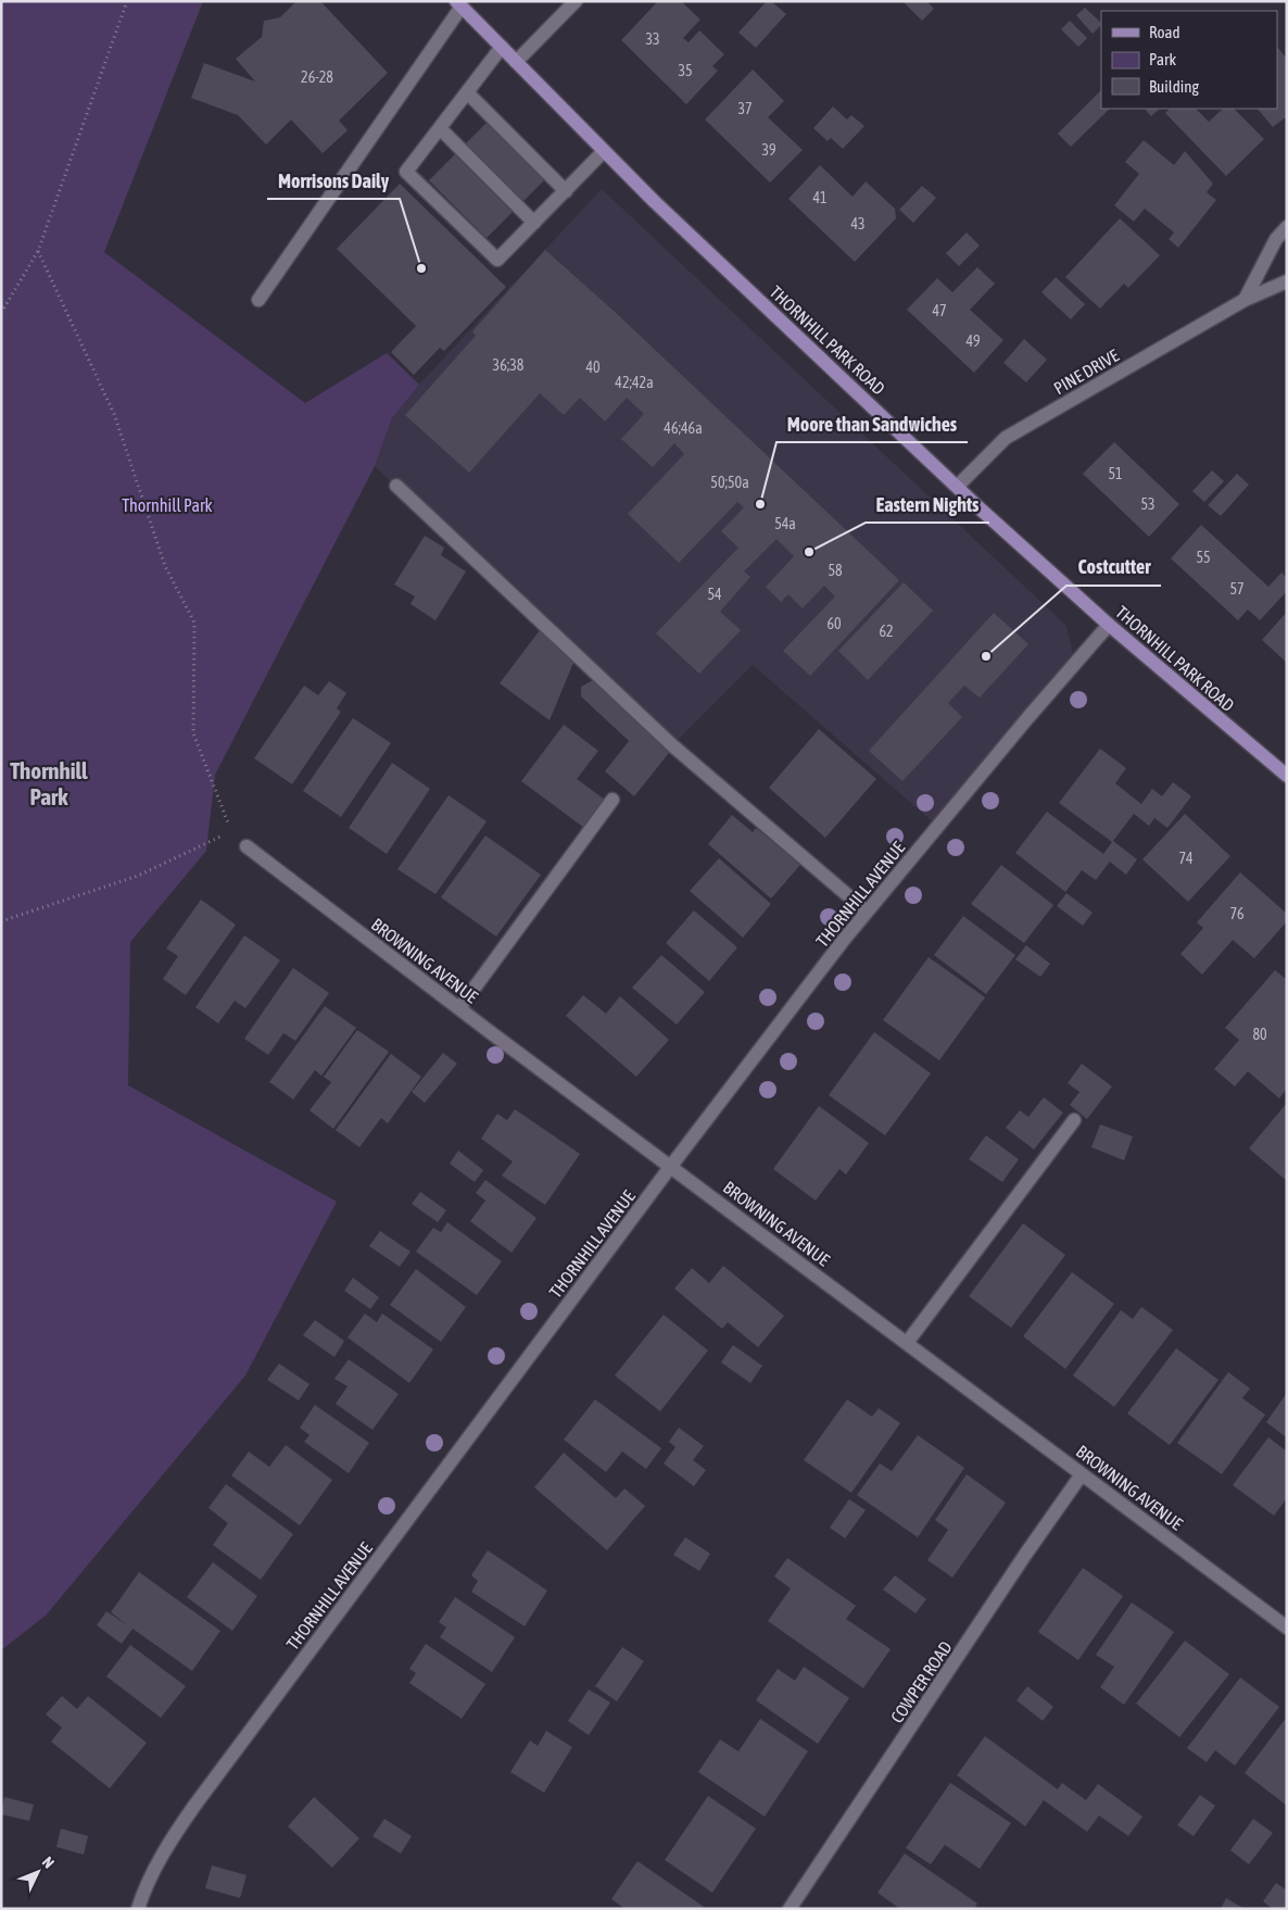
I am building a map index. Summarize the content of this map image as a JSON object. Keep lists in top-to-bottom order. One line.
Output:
{"streets":{"main road":["THORNHILL PARK ROAD"],"street":["PINE DRIVE","THORNHILL AVENUE","BROWNING AVENUE","COWPER ROAD"]},"crossings":[["THORNHILL PARK ROAD","PINE DRIVE"],["THORNHILL PARK ROAD","THORNHILL AVENUE"],["THORNHILL AVENUE","BROWNING AVENUE"],["BROWNING AVENUE","COWPER ROAD"]],"districts":["Thornhill Park"],"parks":["Thornhill Park"],"places":["Morrisons Daily","Moore than Sandwiches","Eastern Nights","Costcutter"],"house_numbers":["33","35","26-28","37","39","41","43","47","49","36;38","40","42;42a","46;46a","51","50;50a","53","54a","55","58","57","54","60","62","74","76","80"],"legend":["Road","Park","Building"],"north":"top right"}
